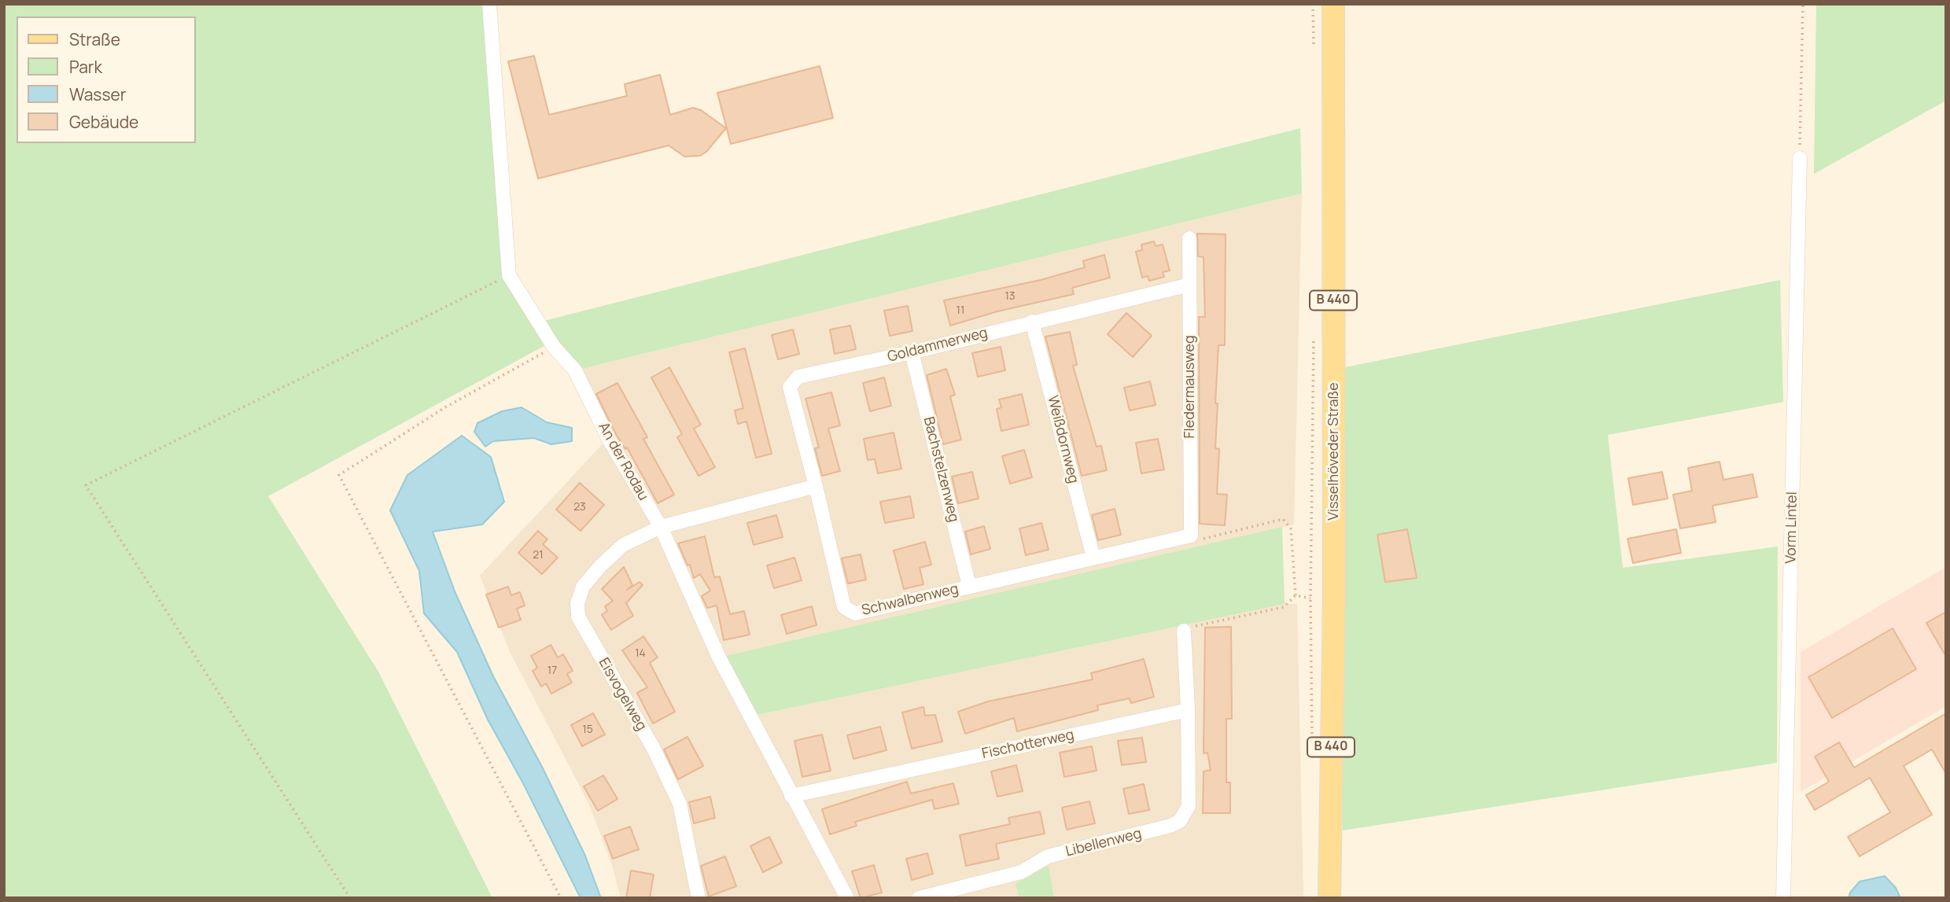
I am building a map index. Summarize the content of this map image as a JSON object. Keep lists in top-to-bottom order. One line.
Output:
{"streets":{"main road":["B 440","Visselhöveder Straße"],"street":["Goldammerweg","Fledermausweg","Weißdornweg","An der Rodau","Bachstelzenweg","Vorm Lintel","Schwalbenweg","Eisvogelweg","Fischotterweg","Libellenweg"]},"crossings":[["Goldammerweg","Fledermausweg"],["Goldammerweg","Weißdornweg"],["Goldammerweg","Bachstelzenweg"],["Goldammerweg","Schwalbenweg"],["Fledermausweg","Schwalbenweg"],["Weißdornweg","Schwalbenweg"],["An der Rodau","Eisvogelweg"],["An der Rodau","Fischotterweg"],["Bachstelzenweg","Schwalbenweg"],["Fischotterweg","Libellenweg"]],"house_numbers":["13","11","23","21","14","17","15"],"legend":["Straße","Park","Wasser","Gebäude"]}
